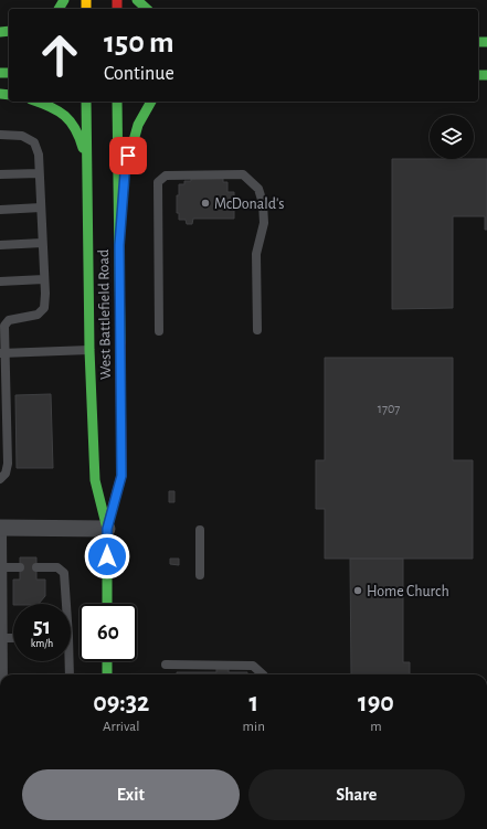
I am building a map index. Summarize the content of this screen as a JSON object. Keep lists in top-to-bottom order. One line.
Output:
{"streets":{"main road":["West Battlefield Road"]},"places":["McDonald's","Home Church"],"house_numbers":["1707"],"page":{"turn":["150 m","Continue"],"speed":"51 km/h","limit":"60","eta":["09:32","Arrival","1","min","190","m"],"buttons":["Exit","Share"]}}
